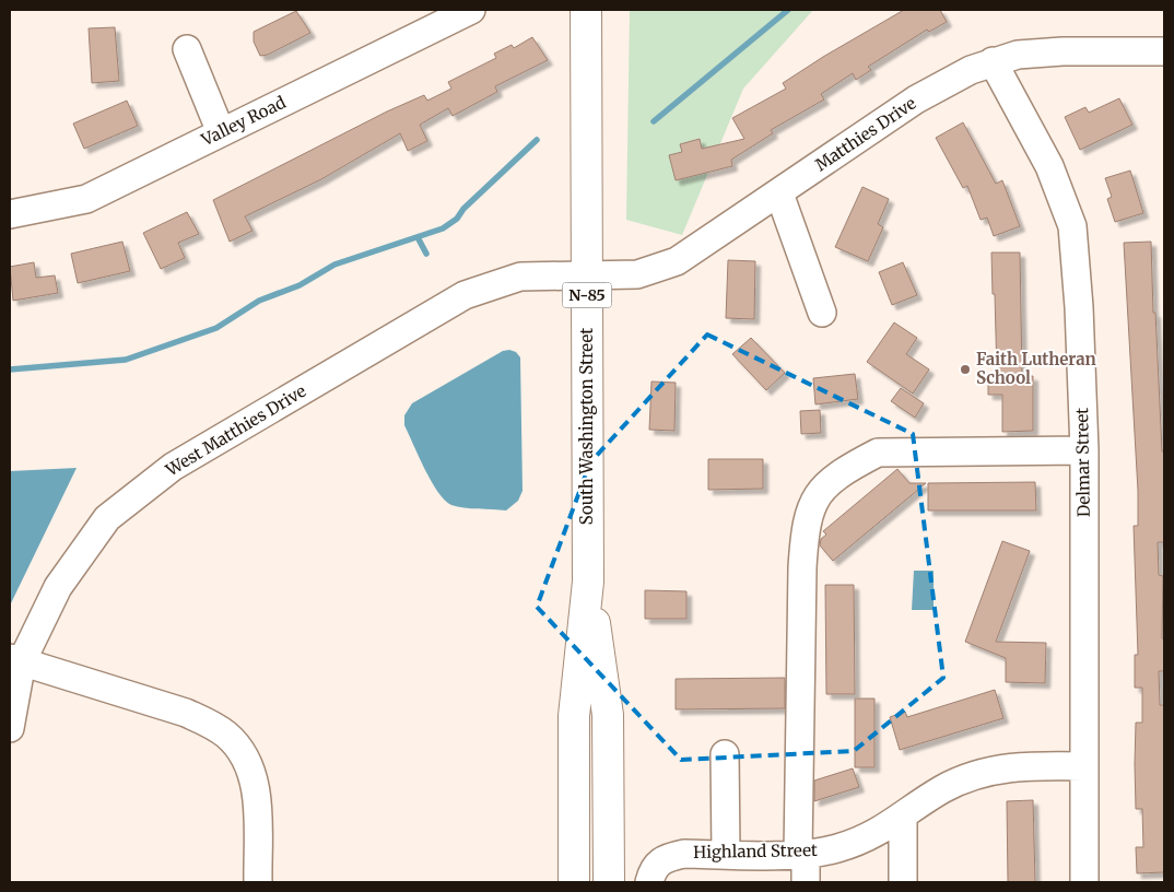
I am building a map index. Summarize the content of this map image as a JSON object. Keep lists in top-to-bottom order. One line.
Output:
{"streets":{"main road":["N-85","South Washington Street"],"street":["Valley Road","Matthies Drive","West Matthies Drive","Delmar Street","Highland Street"]},"crossings":[["Matthies Drive","South Washington Street"],["Matthies Drive","West Matthies Drive"],["Matthies Drive","Delmar Street"],["South Washington Street","West Matthies Drive"],["Delmar Street","Highland Street"]],"places":["Faith Lutheran School"]}
